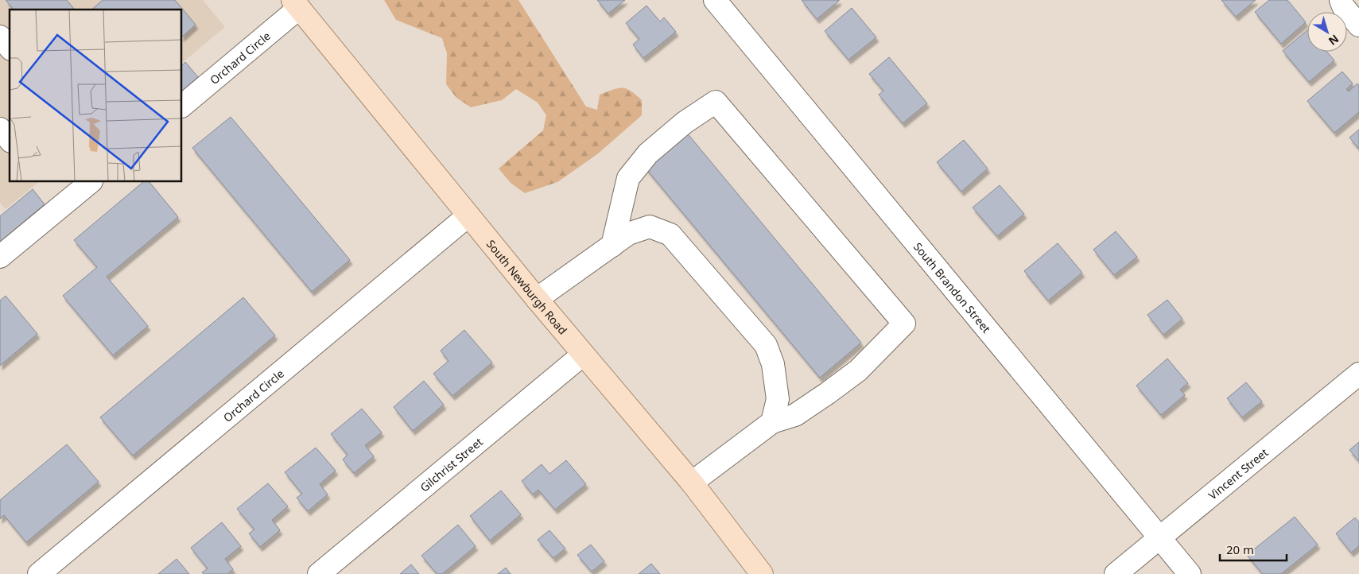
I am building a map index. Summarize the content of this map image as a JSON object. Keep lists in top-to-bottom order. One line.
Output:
{"streets":{"main road":["South Newburgh Road"],"street":["Orchard Circle","South Brandon Street","Gilchrist Street","Vincent Street"]},"crossings":[["Orchard Circle","South Newburgh Road"],["South Newburgh Road","Gilchrist Street"],["South Brandon Street","Vincent Street"]],"scale_bar":"20 m","north":"bottom right"}
